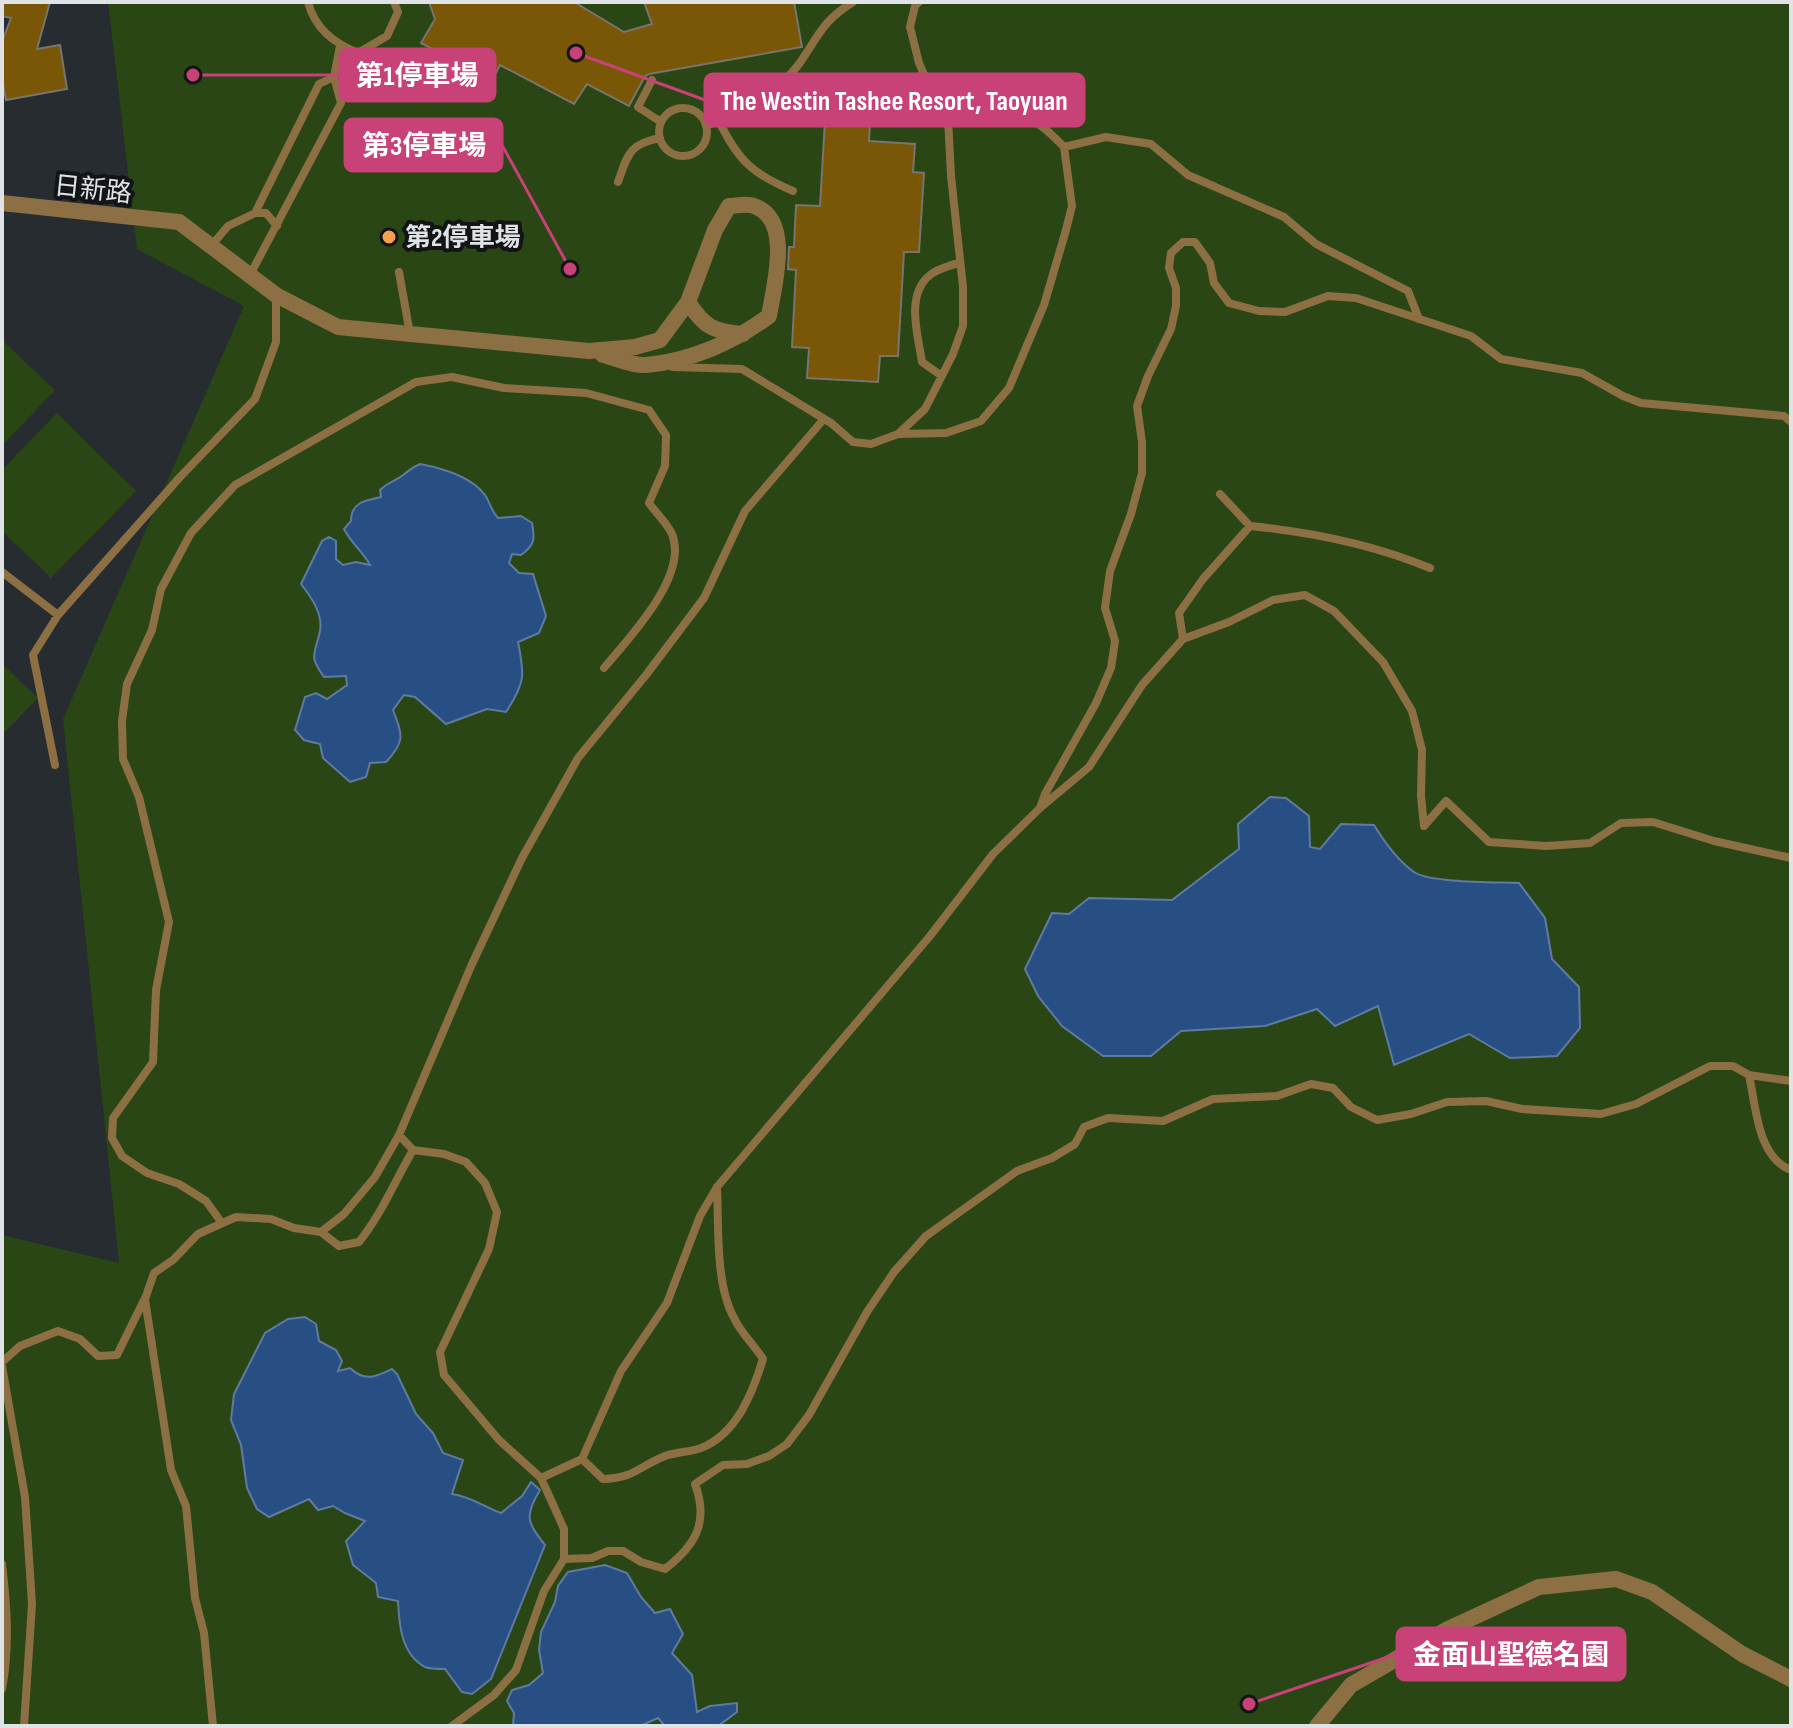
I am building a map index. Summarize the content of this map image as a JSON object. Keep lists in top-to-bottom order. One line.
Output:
{"streets":{"street":["日新路"]},"places":["The Westin Tashee Resort, Taoyuan","第1停車場","第2停車場","第3停車場","金面山聖德名園"]}
